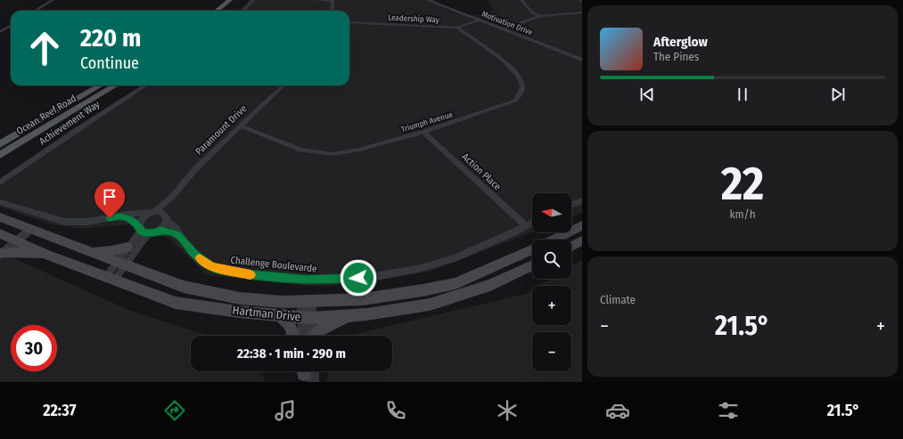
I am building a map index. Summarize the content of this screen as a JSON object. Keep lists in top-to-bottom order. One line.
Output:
{"streets":{"main road":["Ocean Reef Road","Hartman Drive"],"street":["Leadership Way","Motivation Drive","Triumph Avenue","Achievement Way","Paramount Drive","Action Place","Challenge Boulevarde"]},"crossings":[["Leadership Way","Motivation Drive"],["Leadership Way","Triumph Avenue"],["Triumph Avenue","Paramount Drive"],["Triumph Avenue","Action Place"],["Paramount Drive","Challenge Boulevarde"],["Action Place","Challenge Boulevarde"]],"north":"left","page":{"turn":["220 m","Continue"],"song":["Afterglow","The Pines"],"tile":[["22","km/h"],"Climate"],"map_buttons":["+","−"],"heat":["−","21.5°","+"],"limit":"30","trip":"22:38 · 1 min · 290 m","tabs":["22:37","21.5°"]}}
